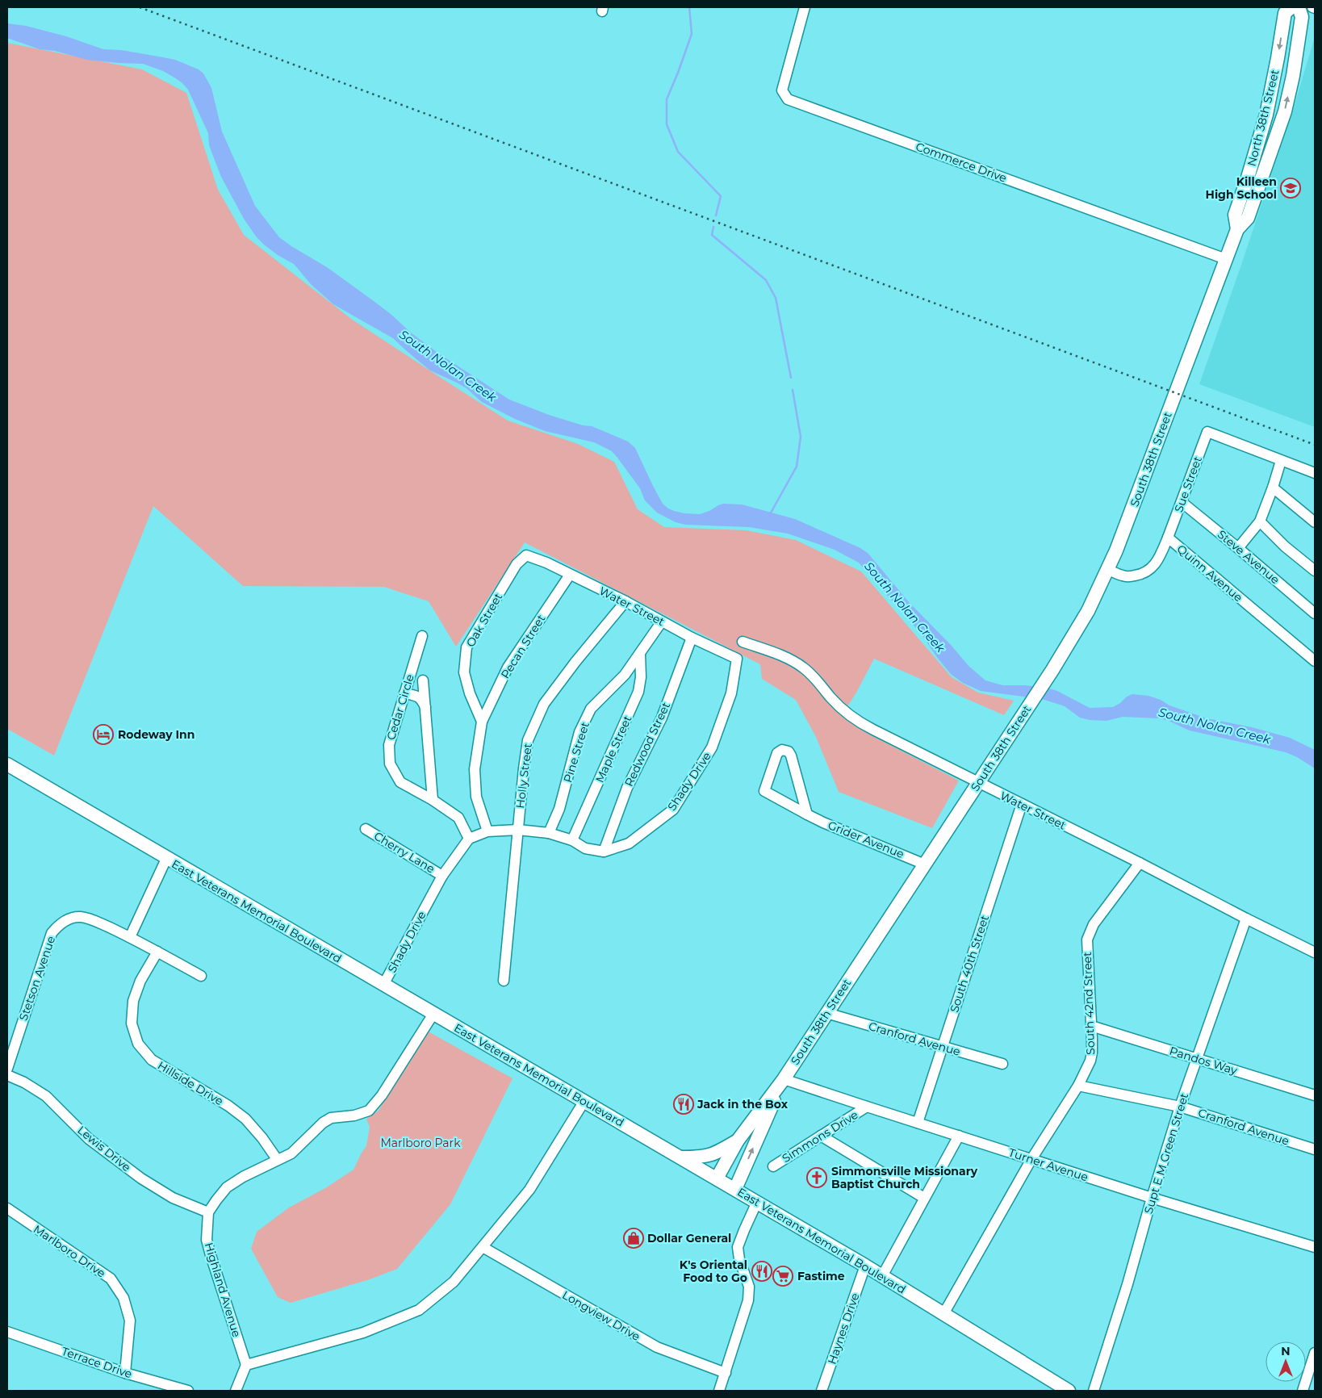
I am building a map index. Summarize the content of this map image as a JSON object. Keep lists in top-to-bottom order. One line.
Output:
{"streets":{"main road":["North 38th Street","South 38th Street","East Veterans Memorial Boulevard"],"street":["Commerce Drive","Sue Street","Steve Avenue","Quinn Avenue","Water Street","Oak Street","Pecan Street","Cedar Circle","Redwood Street","Maple Street","Pine Street","Holly Street","Shady Drive","Grider Avenue","Cherry Lane","South 40th Street","Stetson Avenue","South 42nd Street","Cranford Avenue","Pandos Way","Hillside Drive","Simmons Drive","Lewis Drive","Supt E M Green Street","Turner Avenue","Marlboro Drive","Highland Avenue","Longview Drive","Haynes Drive","Terrace Drive"]},"crossings":[["North 38th Street","Commerce Drive"],["North 38th Street","South 38th Street"],["South 38th Street","Quinn Avenue"],["South 38th Street","Water Street"],["South 38th Street","Grider Avenue"],["South 38th Street","East Veterans Memorial Boulevard"],["South 38th Street","Cranford Avenue"],["South 38th Street","Turner Avenue"],["Sue Street","Steve Avenue"],["Sue Street","Quinn Avenue"],["Water Street","Oak Street"],["Water Street","Pecan Street"],["Water Street","Redwood Street"],["Water Street","Pine Street"],["Water Street","Holly Street"],["Water Street","Shady Drive"],["Water Street","South 40th Street"],["Water Street","South 42nd Street"],["Water Street","Supt E M Green Street"],["Oak Street","Pecan Street"],["Cedar Circle","Shady Drive"],["Redwood Street","Shady Drive"],["Maple Street","Pine Street"],["Maple Street","Shady Drive"],["Pine Street","Shady Drive"],["Holly Street","Shady Drive"],["Shady Drive","Cherry Lane"],["Shady Drive","East Veterans Memorial Boulevard"],["East Veterans Memorial Boulevard","South 42nd Street"],["East Veterans Memorial Boulevard","Haynes Drive"],["South 40th Street","Cranford Avenue"],["South 40th Street","Turner Avenue"],["Stetson Avenue","Hillside Drive"],["South 42nd Street","Cranford Avenue"],["South 42nd Street","Pandos Way"],["South 42nd Street","Turner Avenue"],["Cranford Avenue","Supt E M Green Street"],["Pandos Way","Supt E M Green Street"],["Simmons Drive","Turner Avenue"],["Lewis Drive","Highland Avenue"],["Supt E M Green Street","Turner Avenue"],["Marlboro Drive","Terrace Drive"]],"water":["South Nolan Creek"],"parks":["Marlboro Park"],"places":{"school or university":["Killeen High School"],"hotel":["Rodeway Inn"],"restaurant":["Jack in the Box","K's Oriental Food to Go"],"church":["Simmonsville Missionary Baptist Church"],"shop":["Dollar General"],"supermarket":["Fastime"]},"north":"top"}
